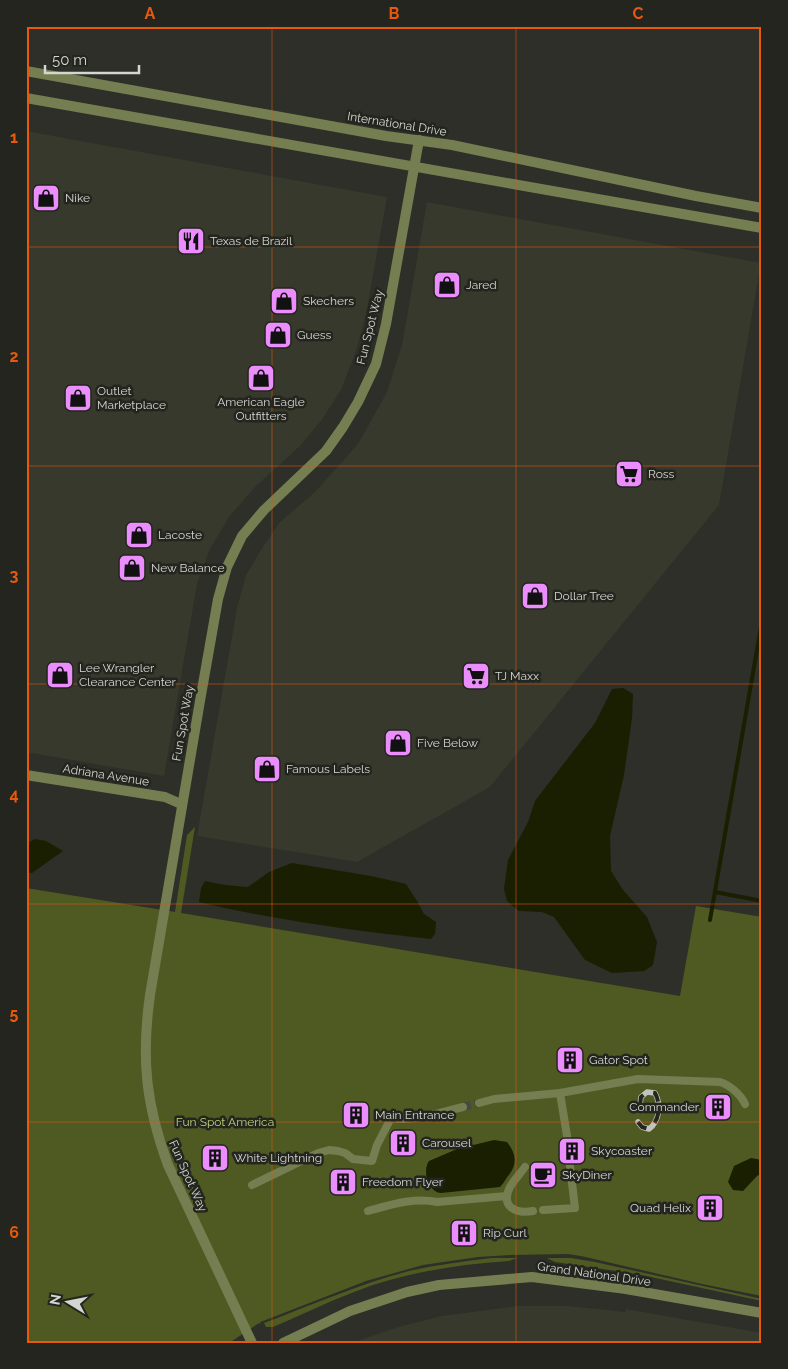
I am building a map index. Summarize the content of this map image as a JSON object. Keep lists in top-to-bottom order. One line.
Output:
{"streets":{"street":["International Drive","Fun Spot Way","Adriana Avenue","Grand National Drive"]},"crossings":[["International Drive","Fun Spot Way"],["Fun Spot Way","Adriana Avenue"]],"parks":["Fun Spot America"],"places":{"shop":["Nike","Jared","Skechers","Guess","American Eagle Outfitters","Outlet Marketplace","Lacoste","New Balance","Dollar Tree","Lee Wrangler Clearance Center","Five Below","Famous Labels"],"restaurant":["Texas de Brazil"],"supermarket":["Ross","TJ Maxx"],"building":["Gator Spot","Commander","Main Entrance","Carousel","Skycoaster","White Lightning","Freedom Flyer","Quad Helix","Rip Curl"],"cafe":["SkyDiner"]},"scale_bar":"50 m","north":"left","grid":{"columns":["A","B","C"],"rows":["1","2","3","4","5","6"]}}
